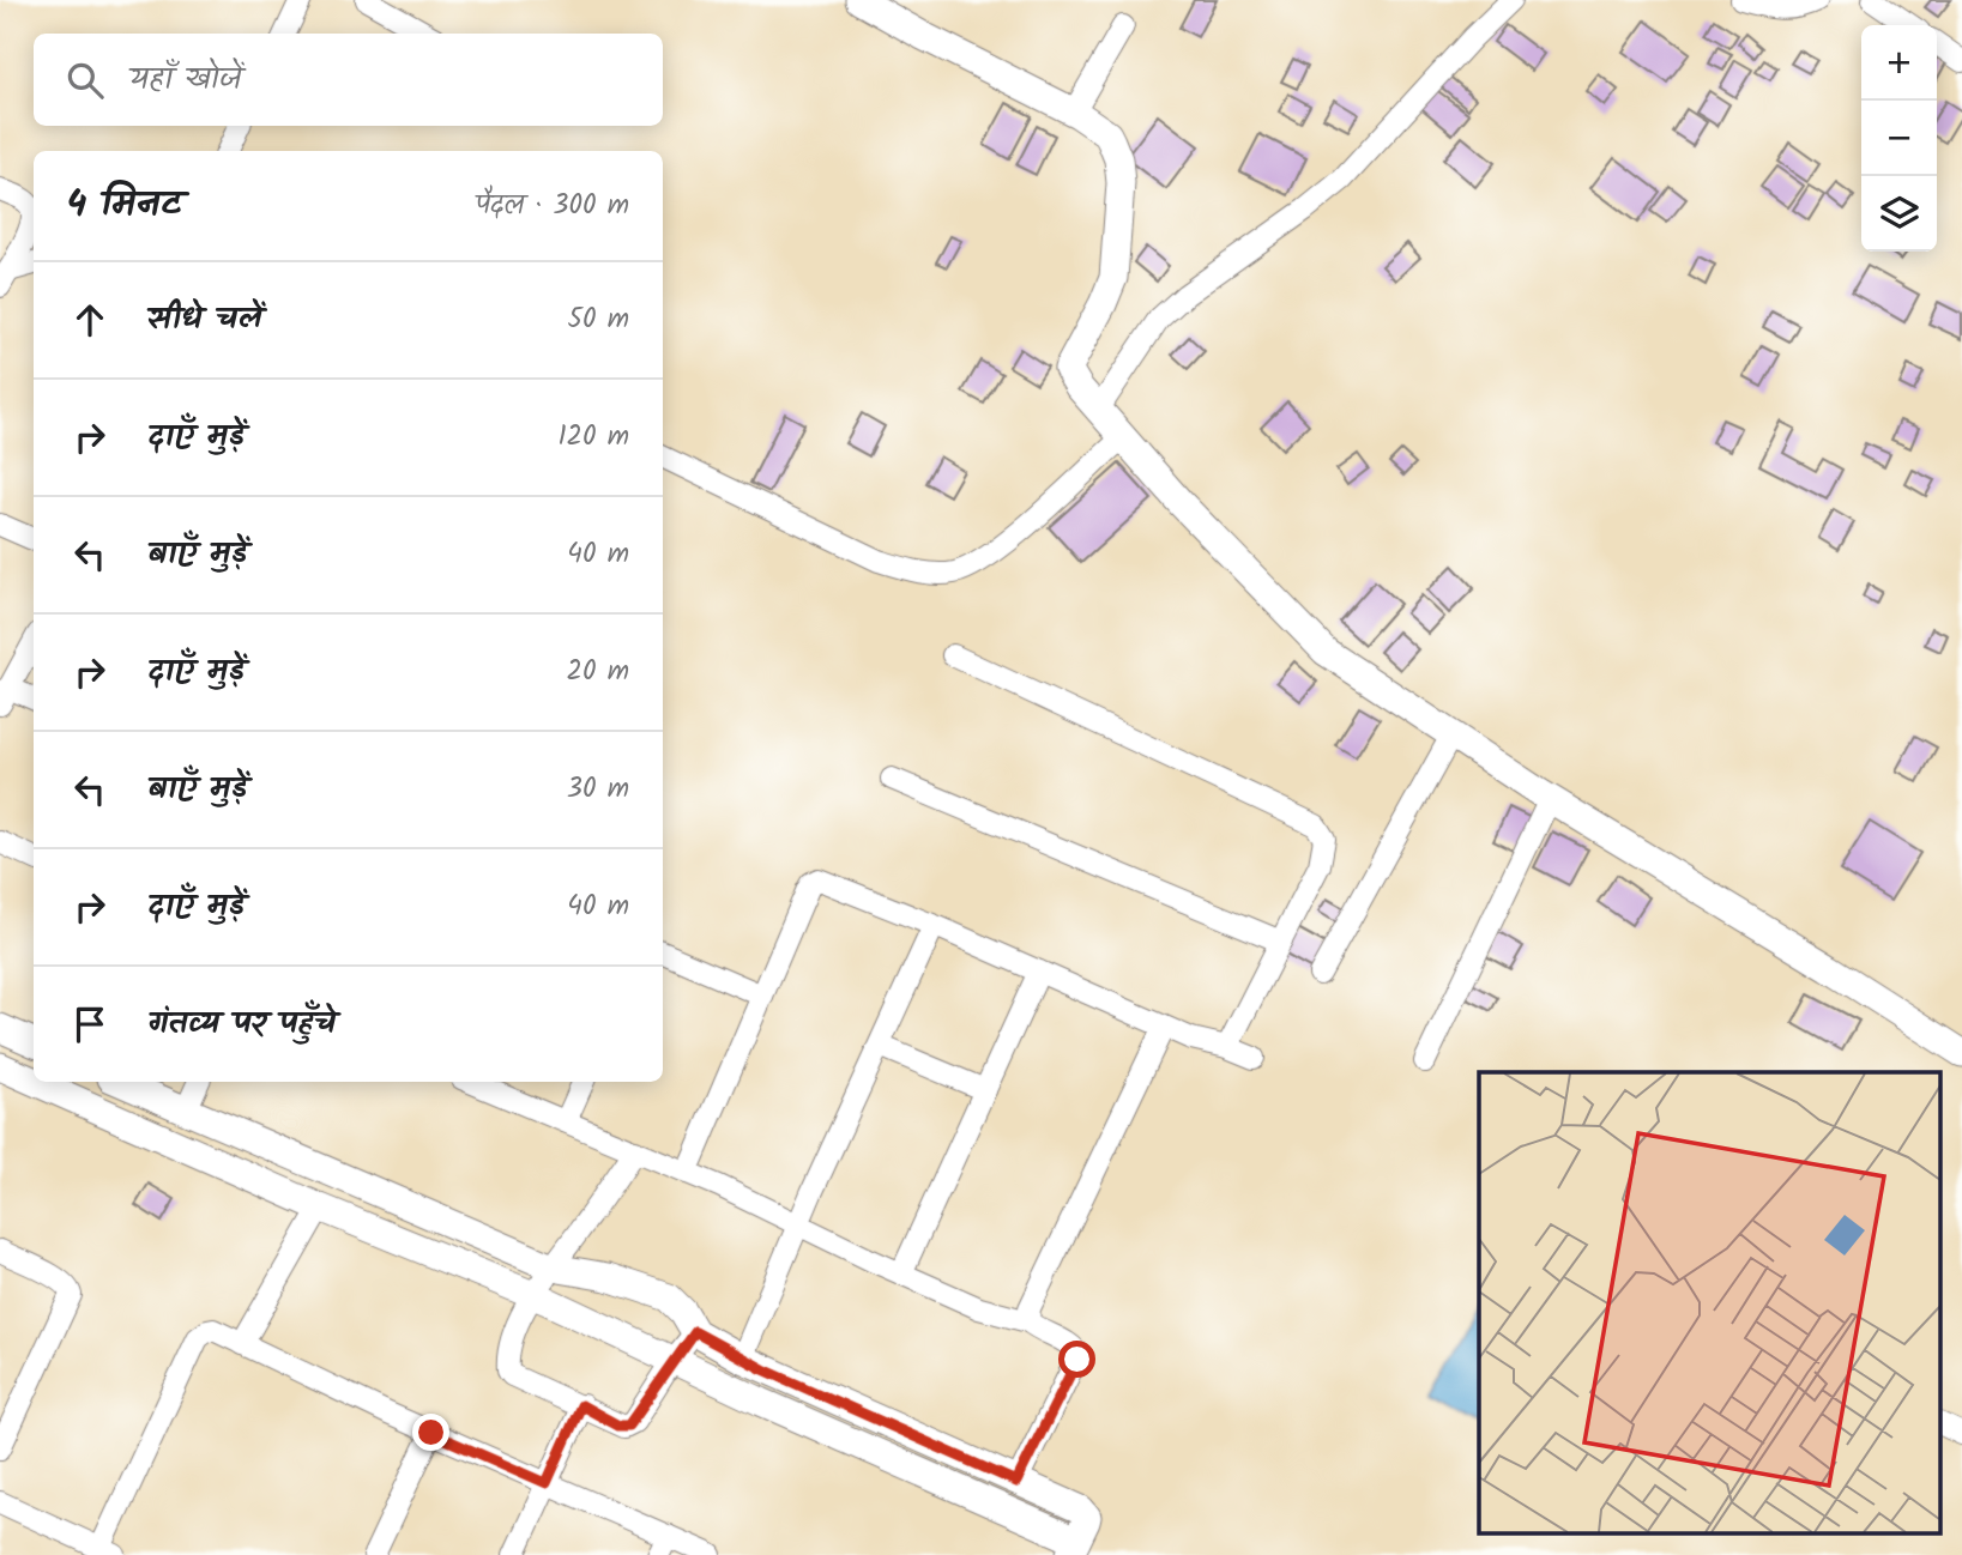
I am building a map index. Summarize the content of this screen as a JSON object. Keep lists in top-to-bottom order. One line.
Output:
{"page":{"map_buttons":["+","−"],"search":"यहाँ खोजें","heading":["4 मिनट","पैदल · 300 m"],"list":[["सीधे चलें","50 m"],["दाएँ मुड़ें","120 m"],["बाएँ मुड़ें","40 m"],["दाएँ मुड़ें","20 m"],["बाएँ मुड़ें","30 m"],["दाएँ मुड़ें","40 m"],"गंतव्य पर पहुँचे"]}}
